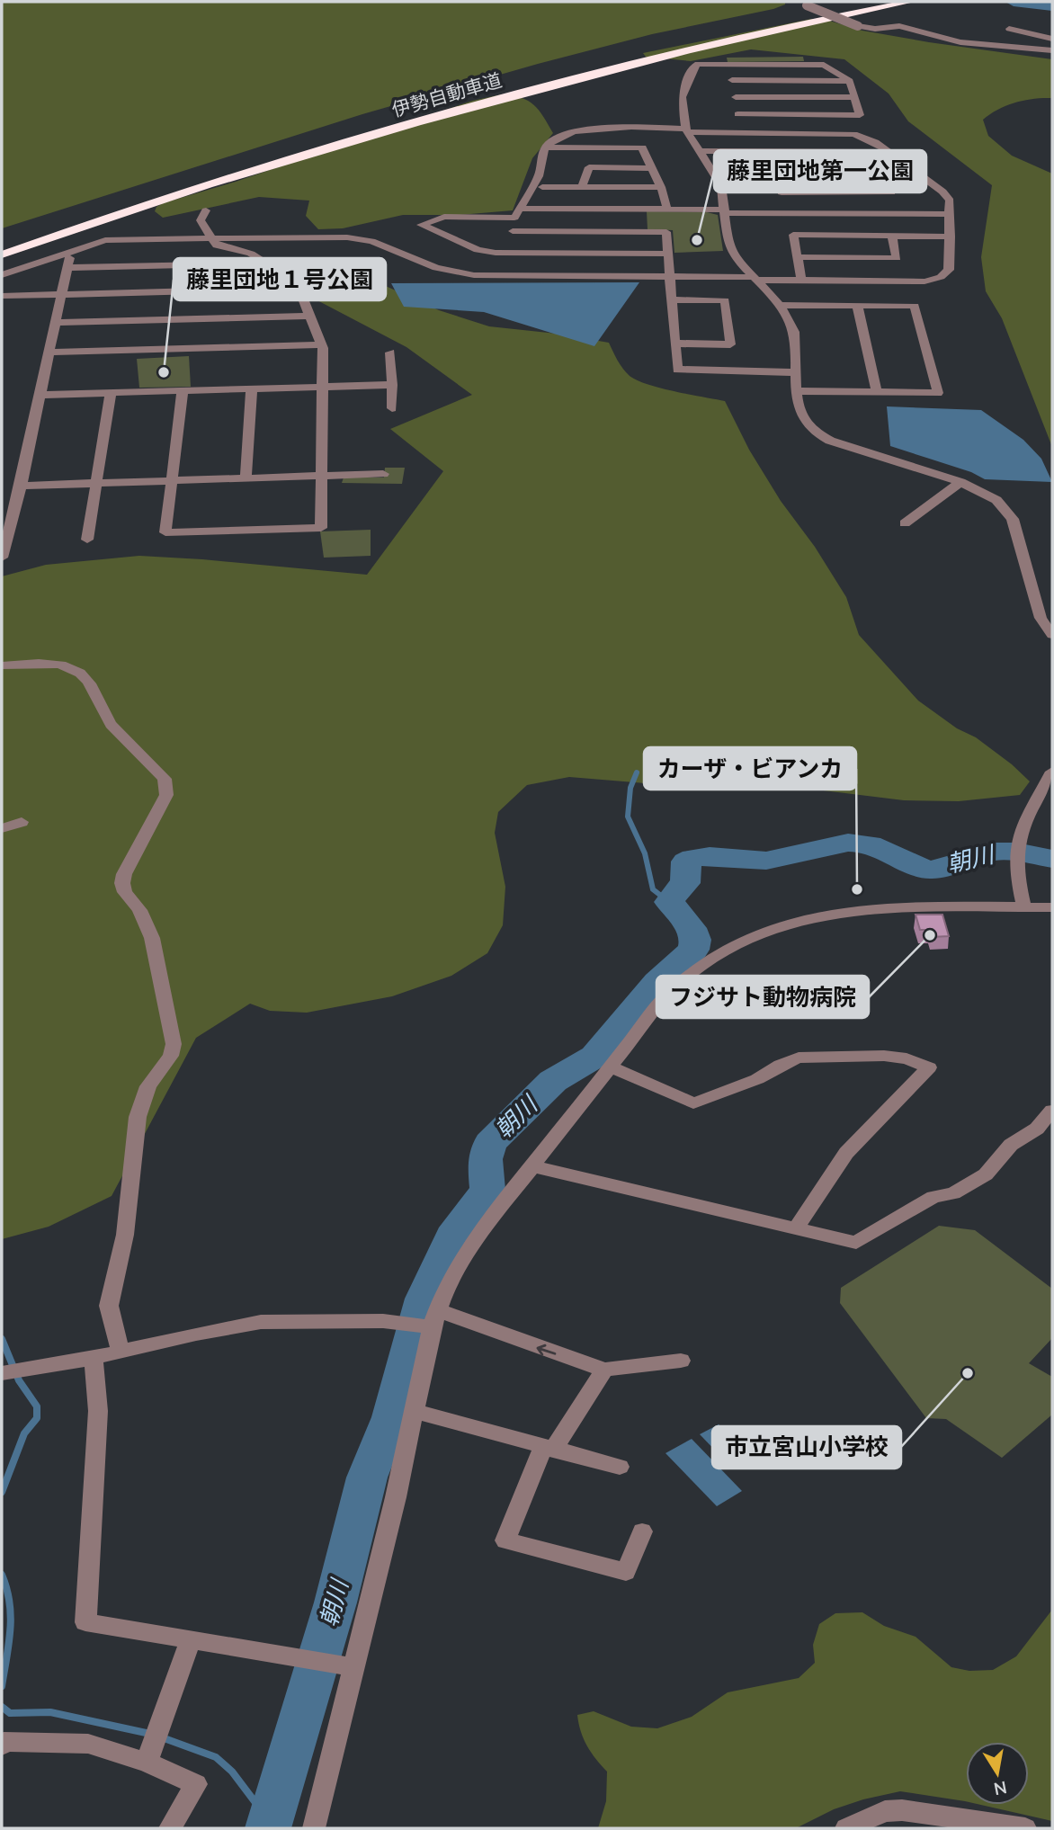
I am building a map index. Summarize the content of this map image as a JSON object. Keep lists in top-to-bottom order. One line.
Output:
{"streets":{"highway":["伊勢自動車道"]},"water":["朝川"],"places":["藤里団地第一公園","藤里団地１号公園","カーザ・ビアンカ","フジサト動物病院","市立宮山小学校"],"north":"bottom"}
